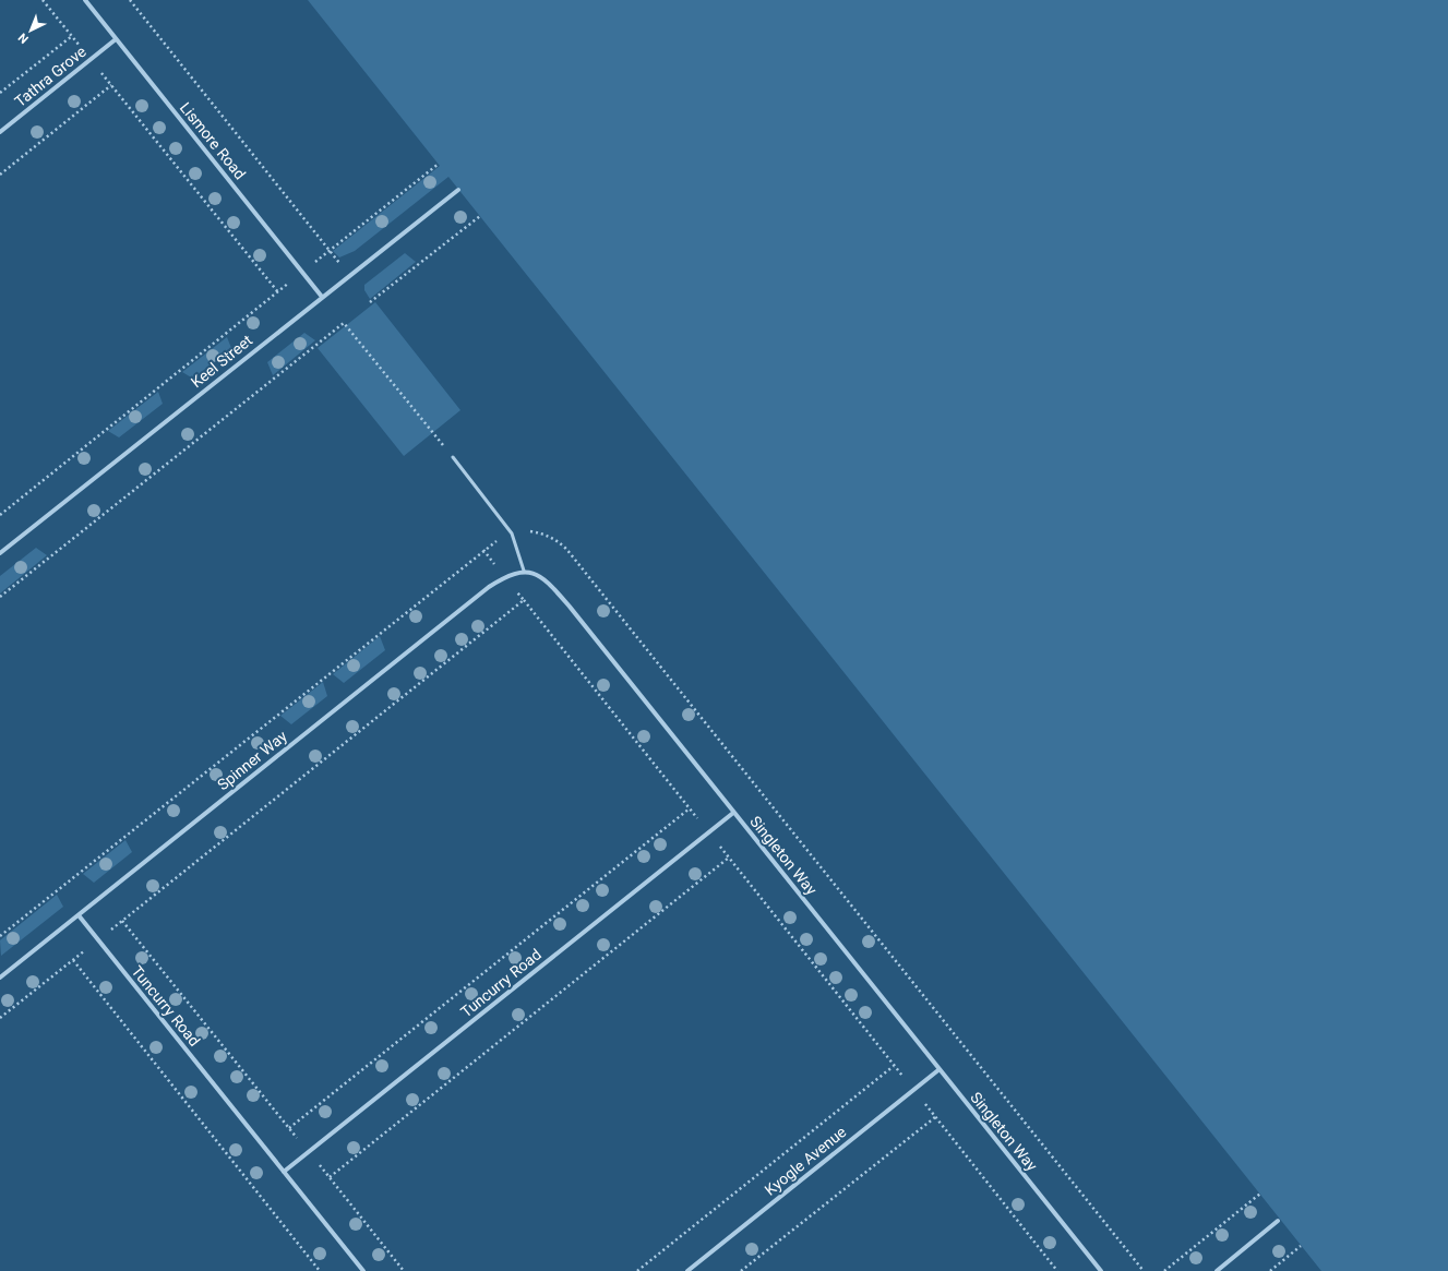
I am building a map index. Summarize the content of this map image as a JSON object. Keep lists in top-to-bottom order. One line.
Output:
{"streets":{"street":["Tathra Grove","Lismore Road","Keel Street","Spinner Way","Singleton Way","Tuncurry Road","Kyogle Avenue"]},"crossings":[["Tathra Grove","Lismore Road"],["Lismore Road","Keel Street"],["Spinner Way","Singleton Way"],["Spinner Way","Tuncurry Road"],["Singleton Way","Tuncurry Road"],["Singleton Way","Kyogle Avenue"]],"north":"bottom left"}
